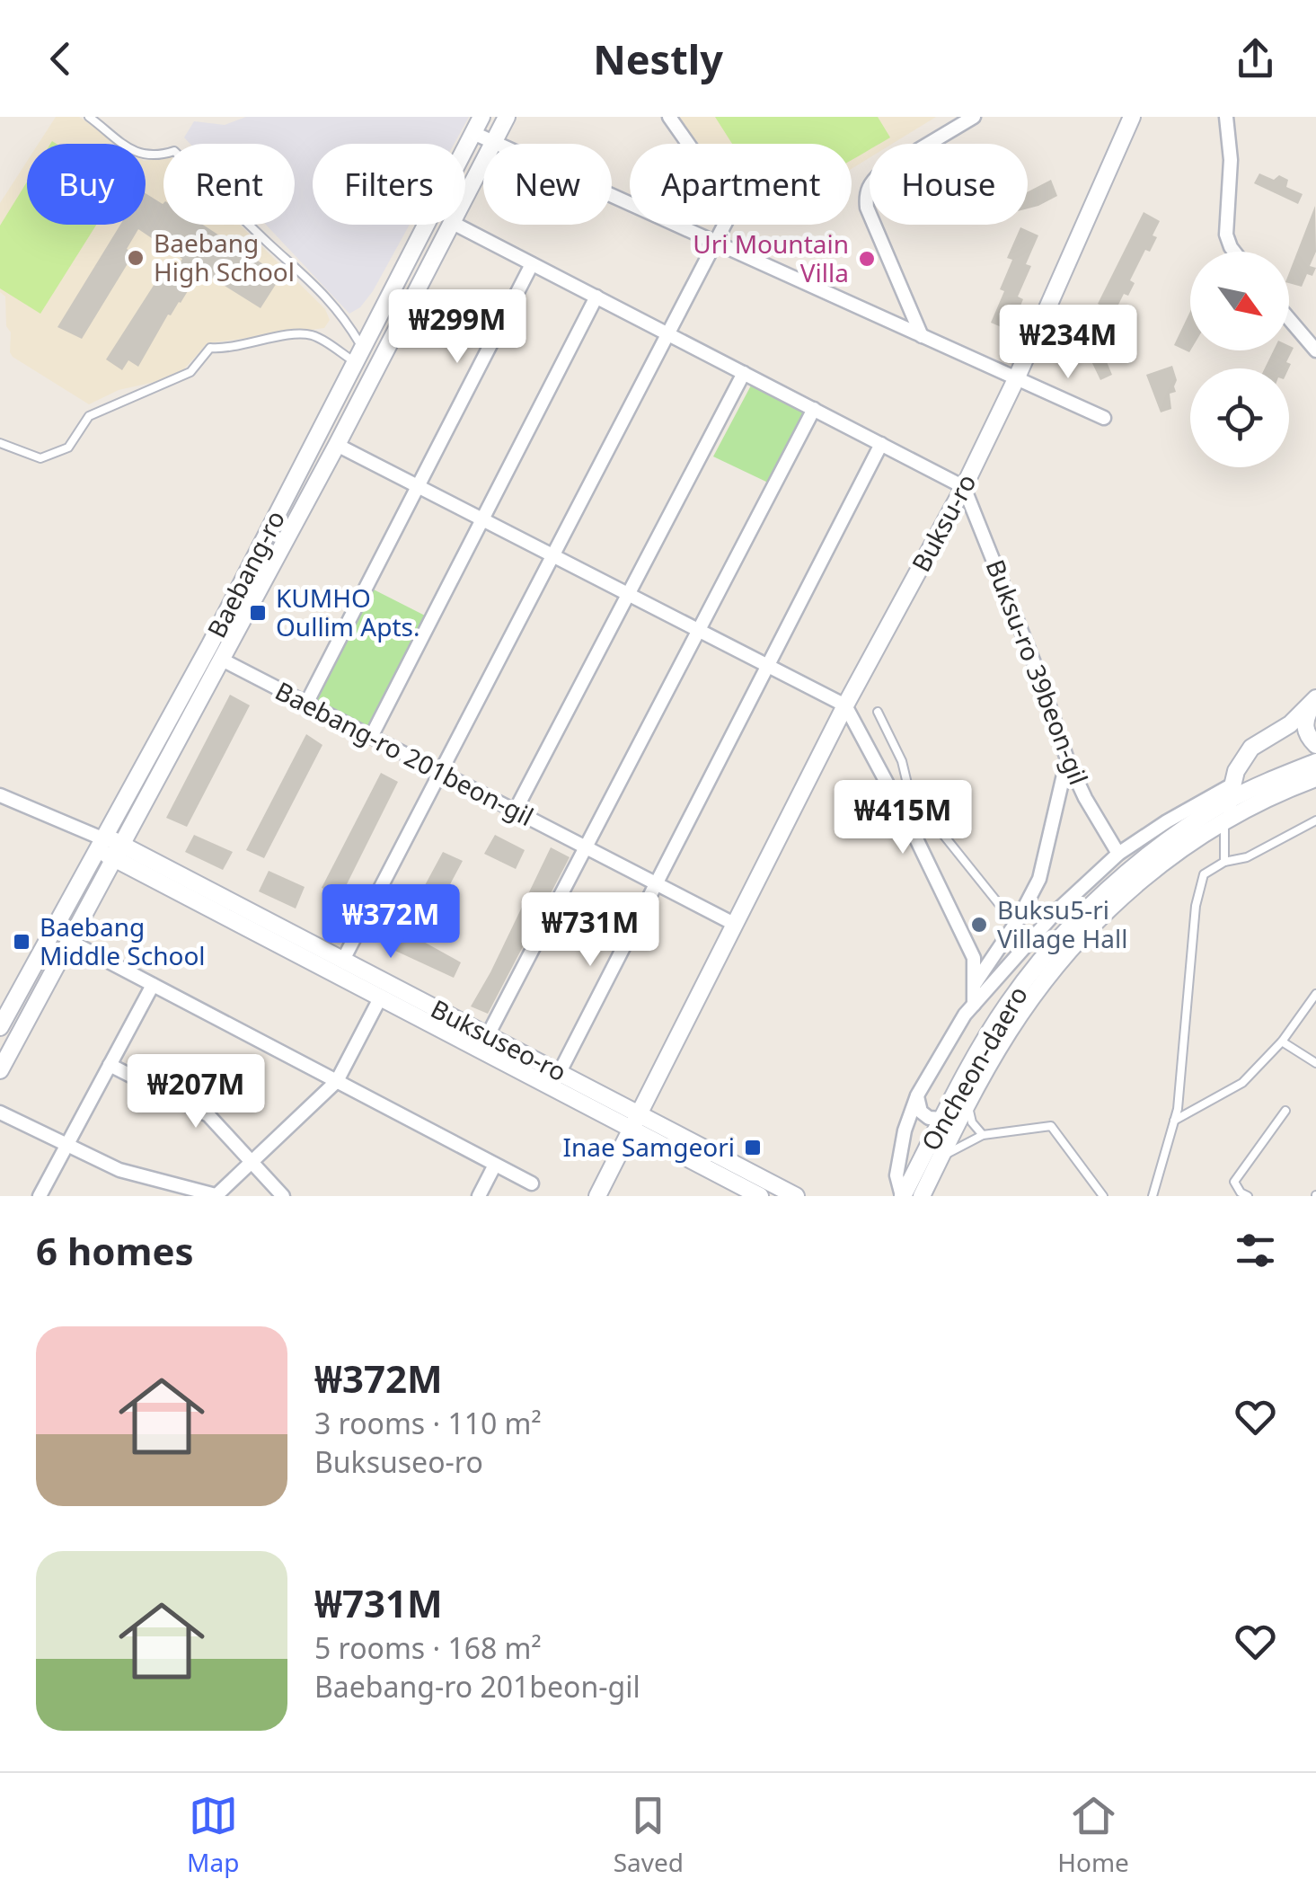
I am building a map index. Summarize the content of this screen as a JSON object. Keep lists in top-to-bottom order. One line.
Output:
{"streets":{"street":["Buksu-ro","Baebang-ro","Buksu-ro 39beon-gil","Baebang-ro 201beon-gil","Buksuseo-ro","Oncheon-daero"]},"crossings":[["Buksu-ro","Buksu-ro 39beon-gil"],["Buksu-ro","Baebang-ro 201beon-gil"],["Buksu-ro","Buksuseo-ro"],["Baebang-ro","Baebang-ro 201beon-gil"],["Baebang-ro","Buksuseo-ro"]],"places":{"other":["Baebang High School","Uri Mountain Villa","Buksu5-ri Village Hall"],"transit":["KUMHO Oullim Apts.","Baebang Middle School","Inae Samgeori"]},"north":"bottom right","page":{"header":"Nestly","chip":["Buy","Rent","Filters","New","Apartment","House"],"price":["₩299M","₩234M","₩415M","₩372M","₩731M","₩207M"],"heading":"6 homes","list":[{"name":"₩372M","note":"3 rooms · 110 m² · Buksuseo-ro"},{"name":"₩731M","note":"5 rooms · 168 m² · Baebang-ro 201beon-gil"}],"tabs":["Map","Saved","Home"]}}
